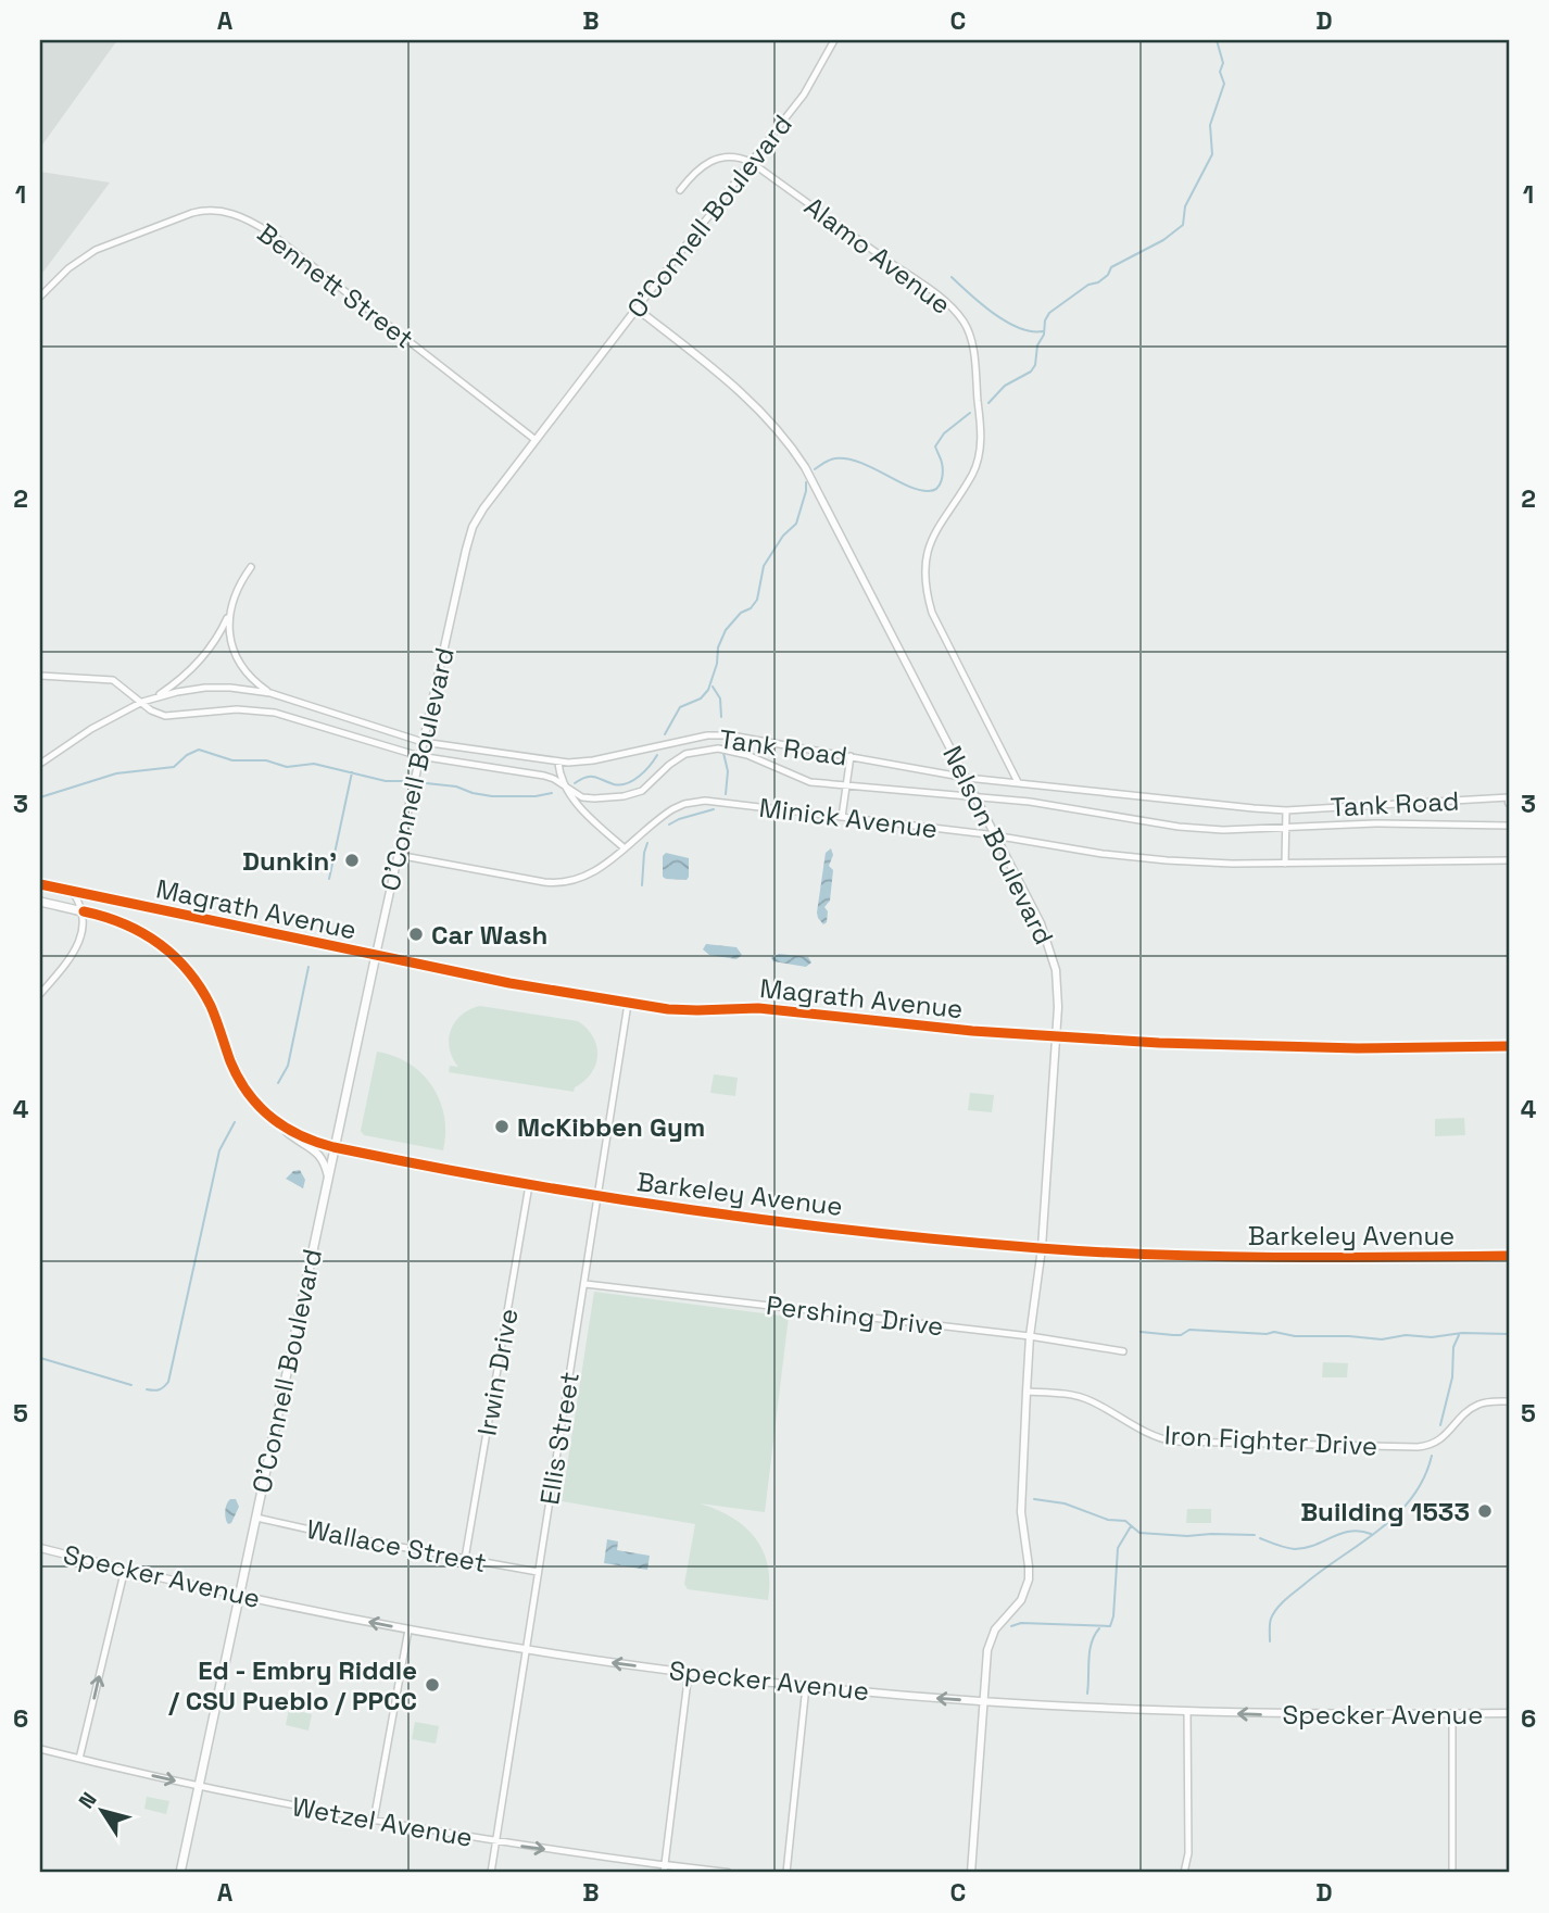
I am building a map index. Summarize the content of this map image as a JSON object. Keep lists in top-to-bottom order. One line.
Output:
{"streets":{"main road":["O'Connell Boulevard","Magrath Avenue","Barkeley Avenue"],"street":["Alamo Avenue","Bennett Street","Tank Road","Minick Avenue","Nelson Boulevard","Pershing Drive","Irwin Drive","Ellis Street","Iron Fighter Drive","Wallace Street","Specker Avenue","Wetzel Avenue"]},"crossings":[["O'Connell Boulevard","Alamo Avenue"],["O'Connell Boulevard","Bennett Street"],["O'Connell Boulevard","Tank Road"],["O'Connell Boulevard","Minick Avenue"],["O'Connell Boulevard","Nelson Boulevard"],["O'Connell Boulevard","Magrath Avenue"],["O'Connell Boulevard","Barkeley Avenue"],["O'Connell Boulevard","Wallace Street"],["O'Connell Boulevard","Specker Avenue"],["O'Connell Boulevard","Wetzel Avenue"],["Alamo Avenue","Tank Road"],["Tank Road","Nelson Boulevard"],["Minick Avenue","Nelson Boulevard"],["Nelson Boulevard","Magrath Avenue"],["Nelson Boulevard","Barkeley Avenue"],["Nelson Boulevard","Pershing Drive"],["Nelson Boulevard","Iron Fighter Drive"],["Nelson Boulevard","Specker Avenue"],["Magrath Avenue","Ellis Street"],["Barkeley Avenue","Irwin Drive"],["Barkeley Avenue","Ellis Street"],["Pershing Drive","Ellis Street"],["Irwin Drive","Wallace Street"],["Ellis Street","Wallace Street"],["Ellis Street","Specker Avenue"],["Ellis Street","Wetzel Avenue"]],"one_way":["Specker Avenue","Wetzel Avenue"],"places":["Dunkin'","Car Wash","McKibben Gym","Building 1533","Ed - Embry Riddle / CSU Pueblo / PPCC"],"north":"top left","grid":{"columns":["A","B","C","D"],"rows":["1","2","3","4","5","6"]}}
